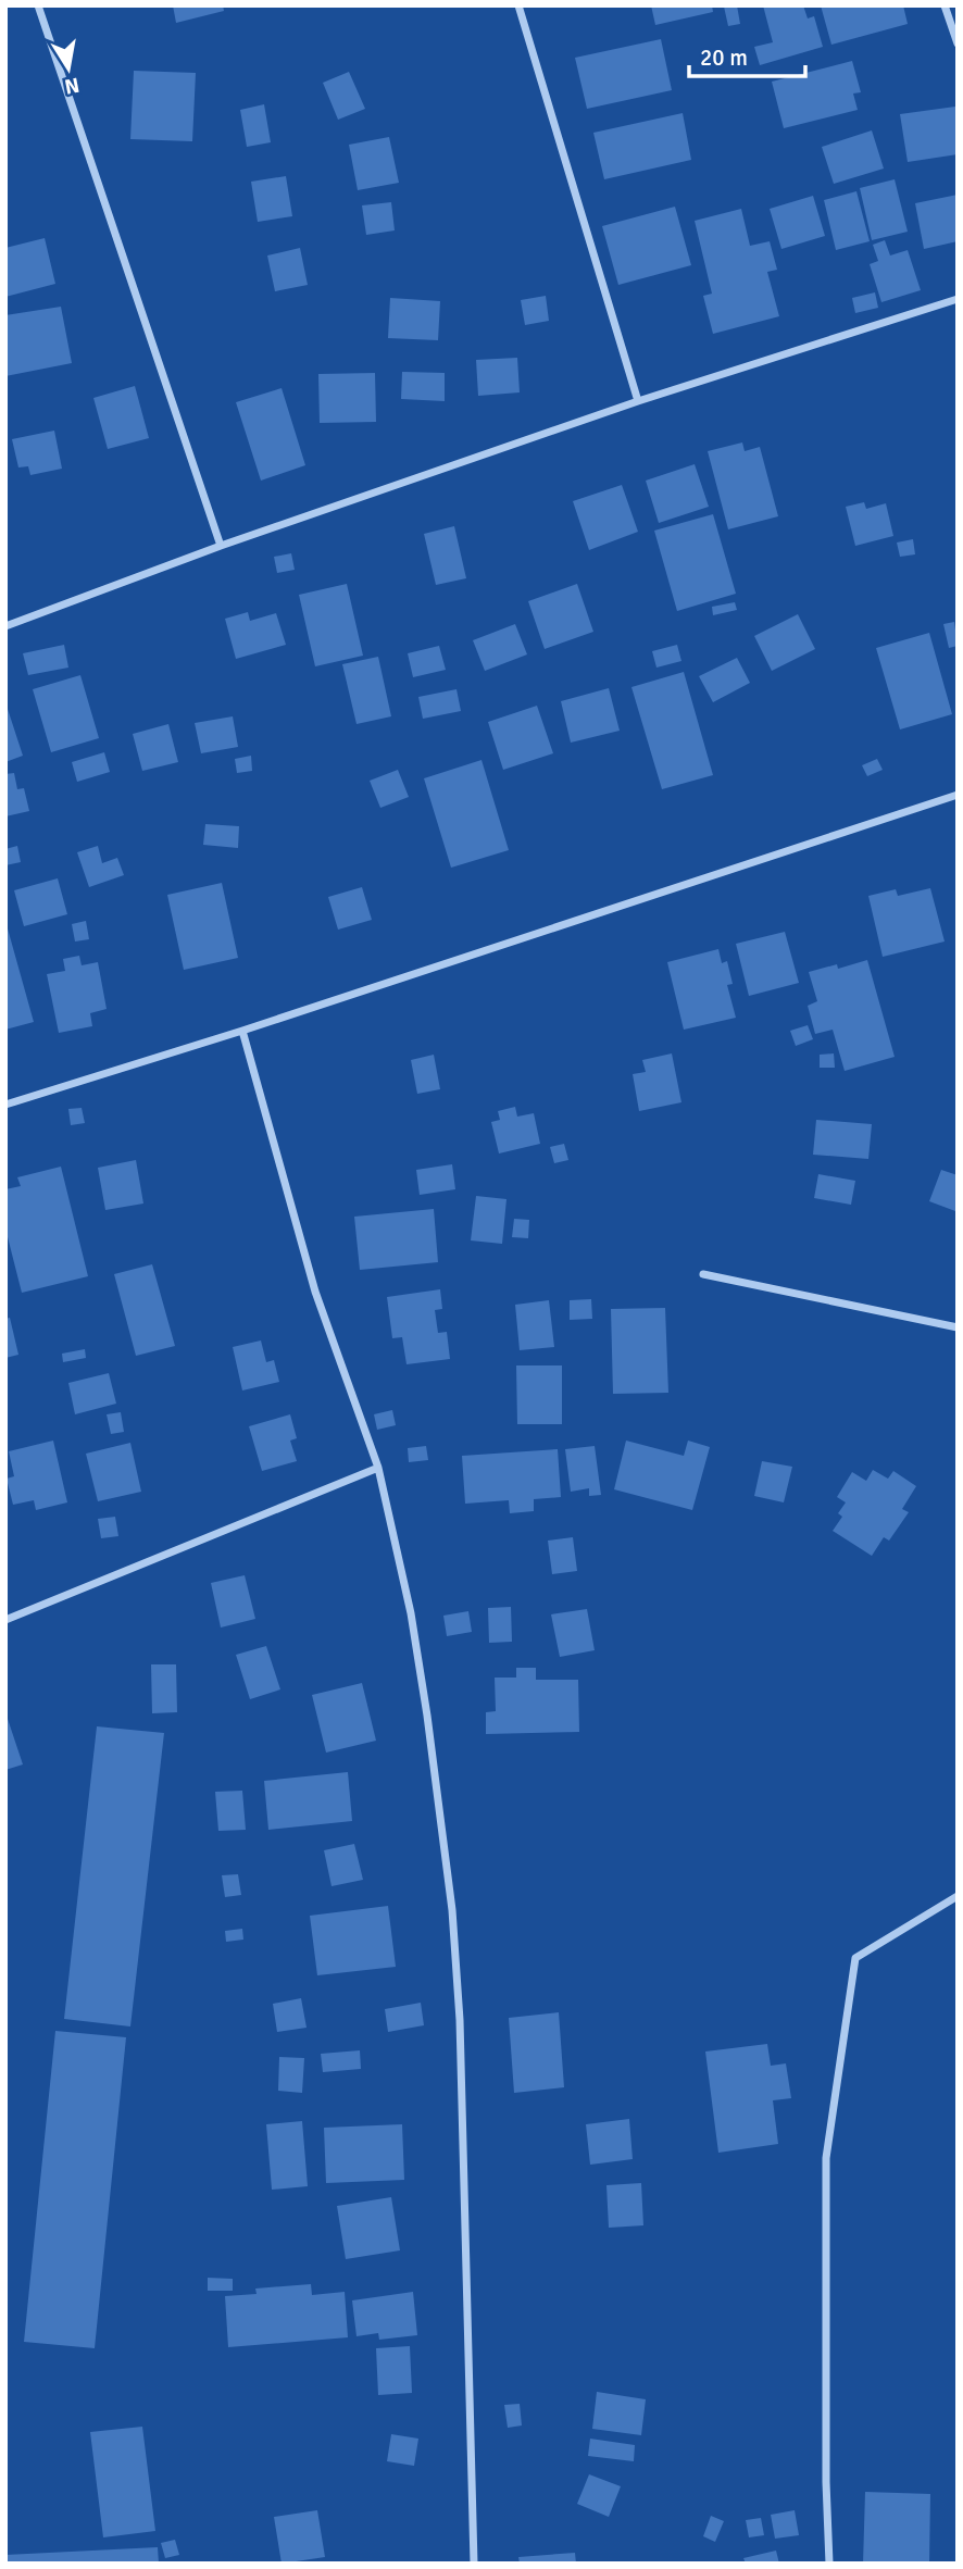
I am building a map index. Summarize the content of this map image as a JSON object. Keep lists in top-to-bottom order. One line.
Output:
{"scale_bar":"20 m","north":"bottom"}
